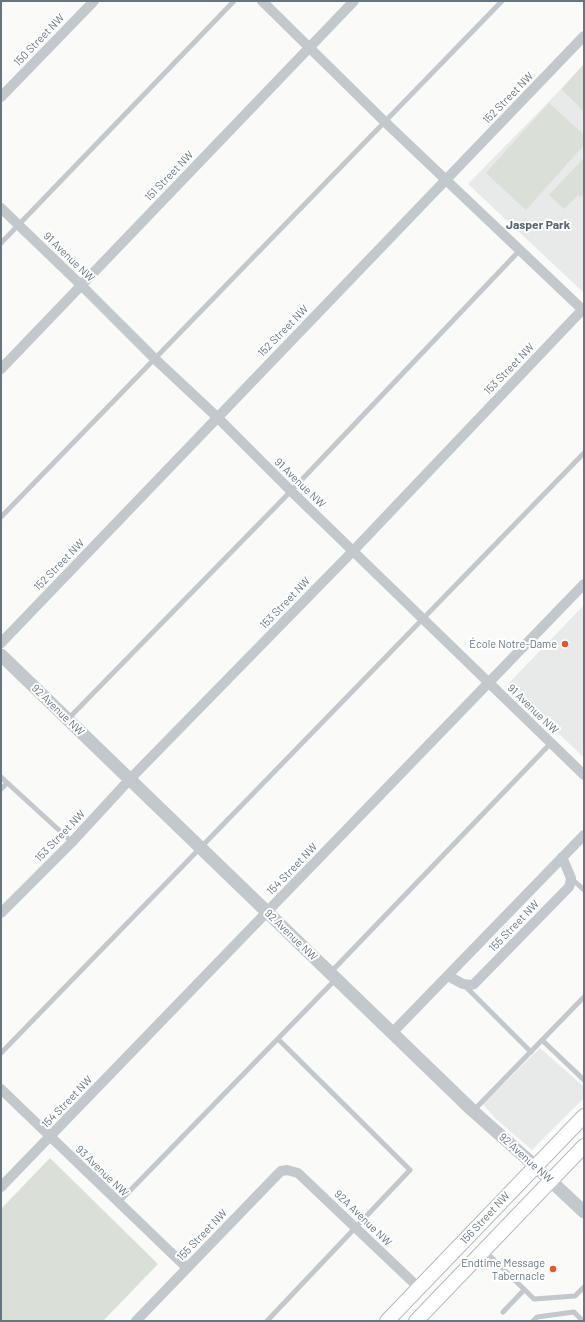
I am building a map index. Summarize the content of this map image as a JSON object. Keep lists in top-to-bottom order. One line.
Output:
{"streets":{"main road":["156 Street NW"],"street":["150 Street NW","152 Street NW","151 Street NW","91 Avenue NW","153 Street NW","92 Avenue NW","154 Street NW","155 Street NW","93 Avenue NW","92A Avenue NW"]},"crossings":[["152 Street NW","91 Avenue NW"],["151 Street NW","91 Avenue NW"],["91 Avenue NW","153 Street NW"],["91 Avenue NW","154 Street NW"],["153 Street NW","92 Avenue NW"],["92 Avenue NW","154 Street NW"],["92 Avenue NW","155 Street NW"],["92 Avenue NW","156 Street NW"],["154 Street NW","93 Avenue NW"],["155 Street NW","93 Avenue NW"],["155 Street NW","92A Avenue NW"],["92A Avenue NW","156 Street NW"]],"districts":["Jasper Park"],"places":["École Notre-Dame","Endtime Message Tabernacle"]}
